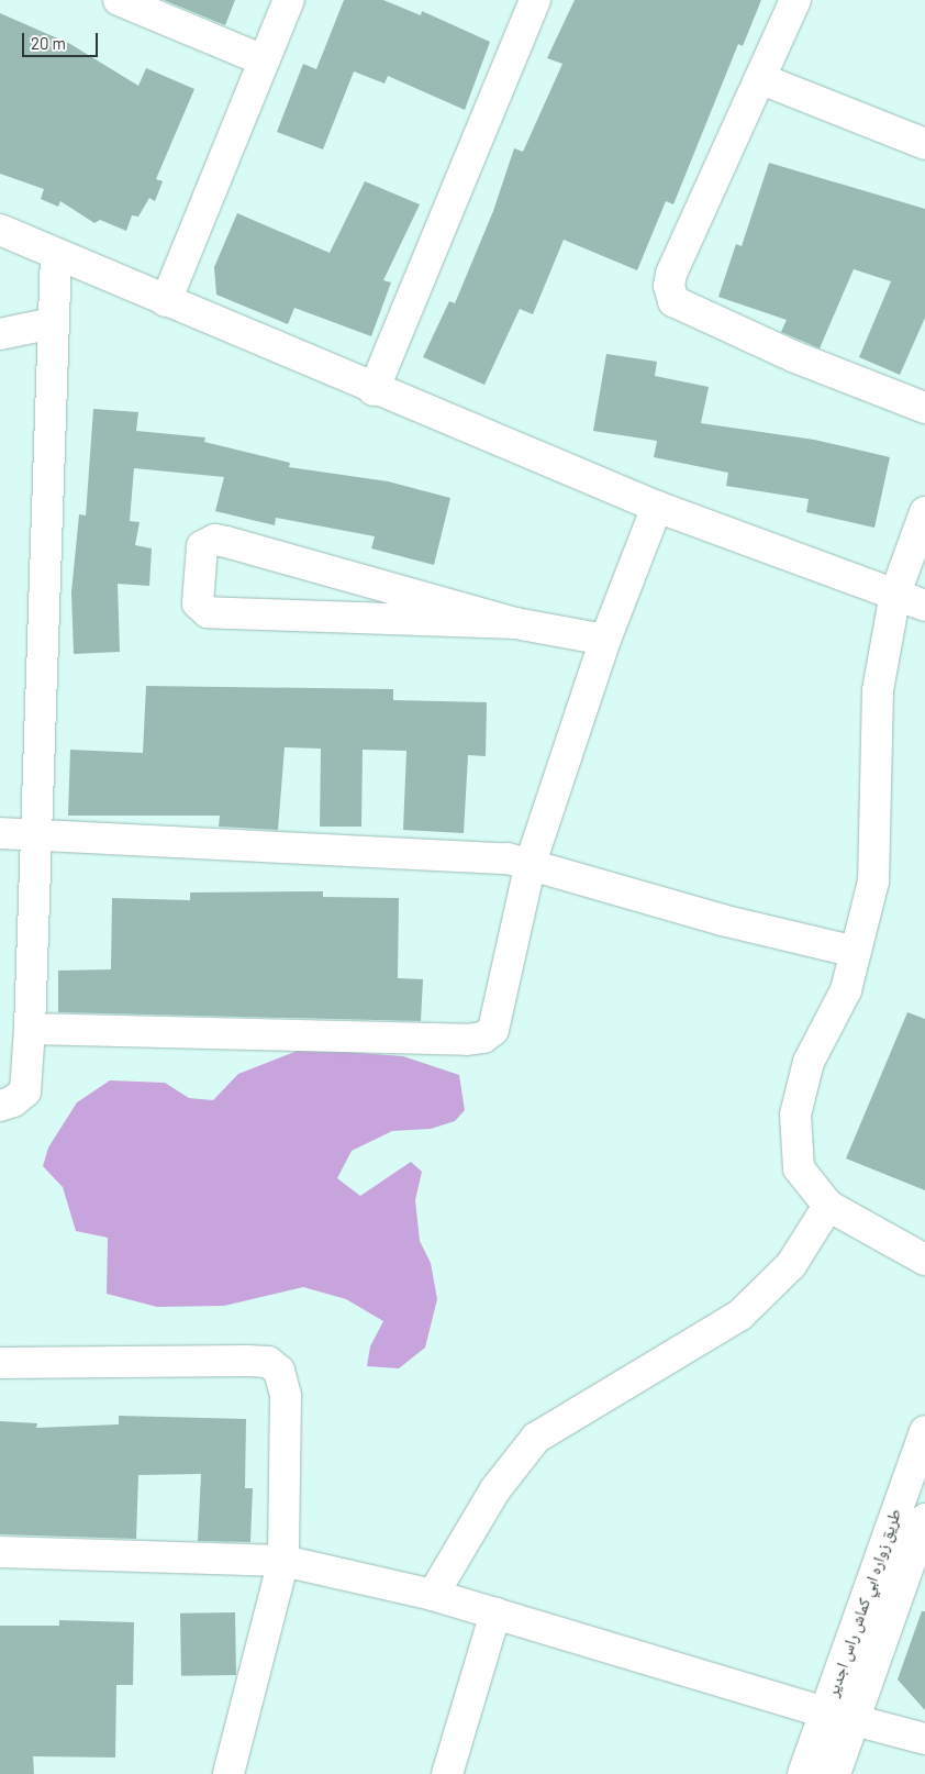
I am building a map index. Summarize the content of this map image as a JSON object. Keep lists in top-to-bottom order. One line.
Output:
{"streets":{"street":["طريق زواره ابي كماش راس اجدير"]},"scale_bar":"20 m"}
